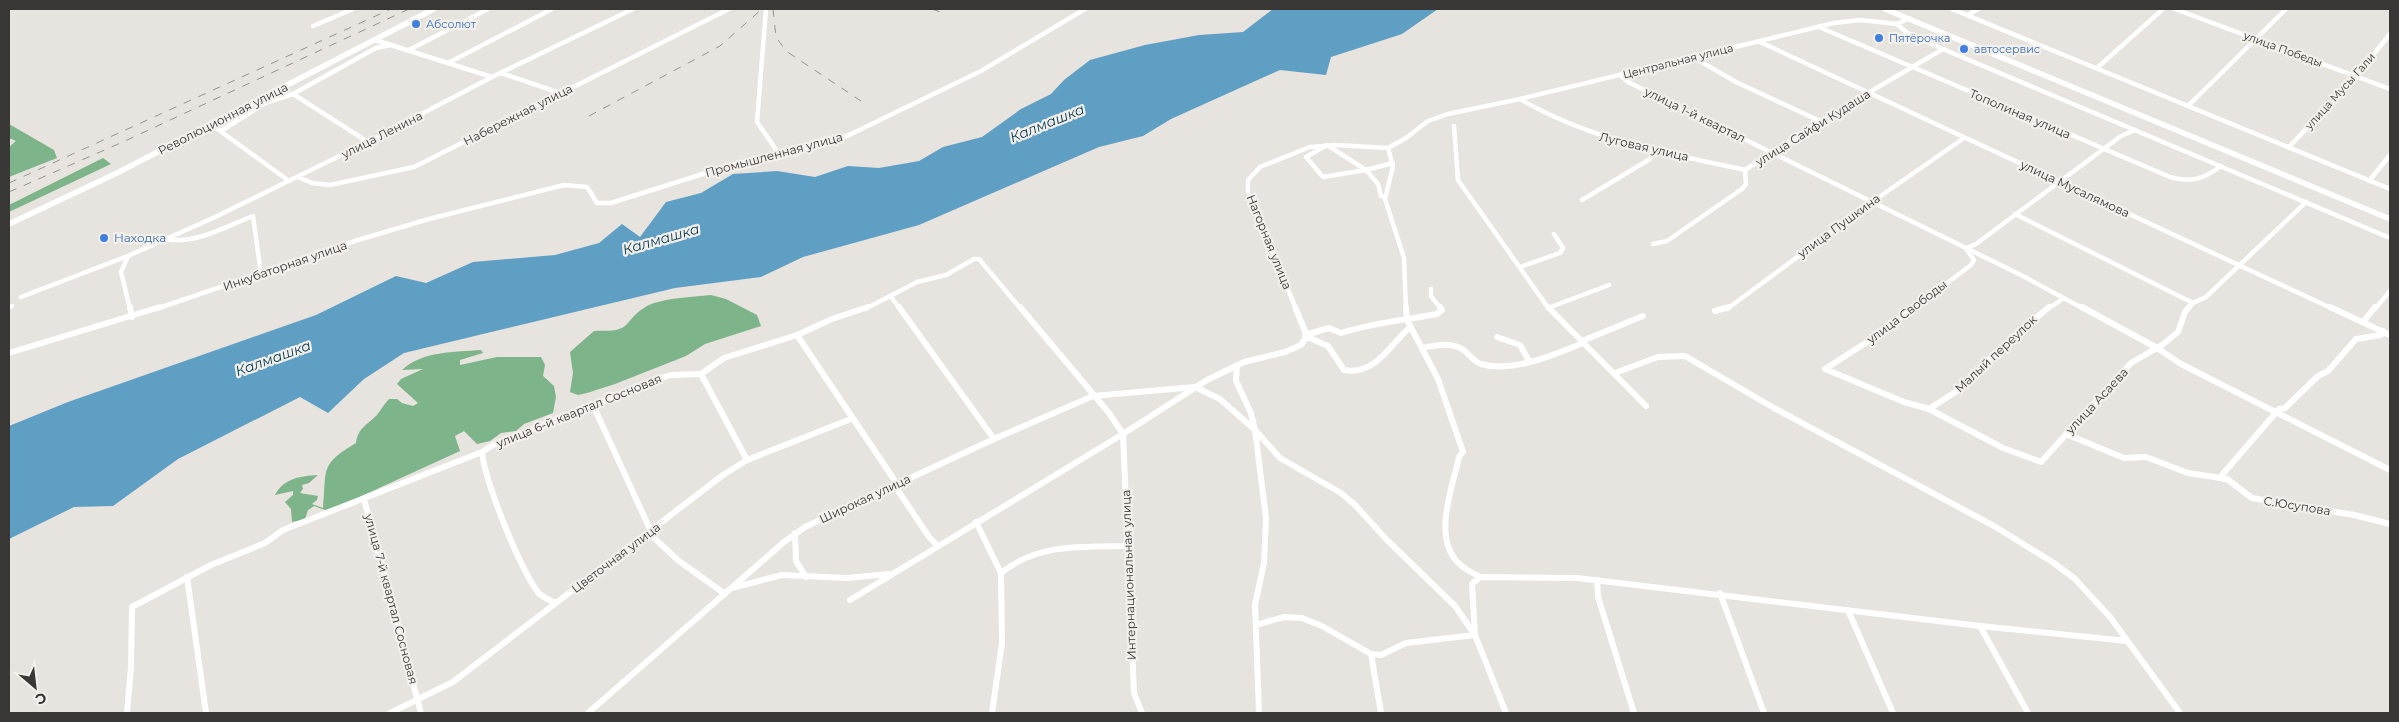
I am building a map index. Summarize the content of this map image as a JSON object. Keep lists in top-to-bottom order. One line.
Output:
{"streets":{"main road":["Революционная улица"],"street":["улица Победы","Центральная улица","улица Мусы Гали","Тополиная улица","Набережная улица","улица 1-й квартал","улица Сайфи Кудаша","улица Ленина","Луговая улица","Промышленная улица","улица Мусалямова","улица Пушкина","Нагорная улица","Инкубаторная улица","улица Свободы","Малый переулок","улица Асаева","улица 6-й квартал Сосновая","Широкая улица","С.Юсупова","Цветочная улица","Интернациональная улица","улица 7-й квартал Сосновая"]},"crossings":[["улица Победы","улица Мусы Гали"],["Центральная улица","Тополиная улица"],["Центральная улица","улица 1-й квартал"],["Центральная улица","Луговая улица"],["Центральная улица","улица Мусалямова"],["Центральная улица","Нагорная улица"],["Тополиная улица","улица Сайфи Кудаша"],["Набережная улица","улица Ленина"],["улица 1-й квартал","улица Сайфи Кудаша"],["улица 1-й квартал","улица Пушкина"],["улица 1-й квартал","улица Свободы"],["улица 1-й квартал","Малый переулок"],["улица 1-й квартал","улица Асаева"],["улица Сайфи Кудаша","Луговая улица"],["улица Сайфи Кудаша","улица Мусалямова"],["Промышленная улица","Инкубаторная улица"],["улица Мусалямова","улица Пушкина"],["улица Мусалямова","улица Асаева"],["улица Свободы","Малый переулок"],["улица Свободы","улица Асаева"],["Малый переулок","улица Асаева"],["улица Асаева","С.Юсупова"],["улица 6-й квартал Сосновая","Цветочная улица"],["Цветочная улица","улица 7-й квартал Сосновая"]],"water":["Калмашка"],"places":["Абсолют","Пятёрочка","автосервис","Находка"],"north":"bottom right"}
